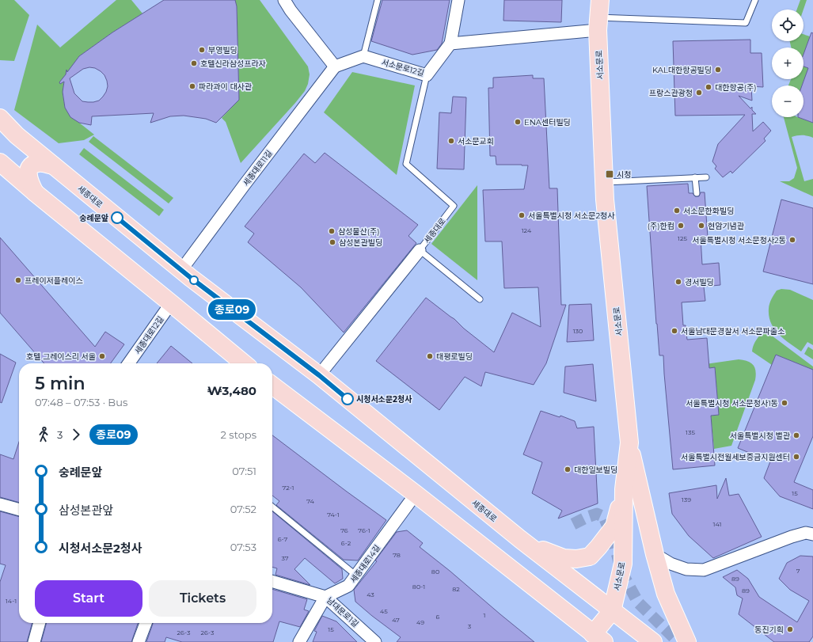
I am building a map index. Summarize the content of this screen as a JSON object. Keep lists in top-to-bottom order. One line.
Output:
{"streets":{"main road":["서소문로","세종대로"],"street":["서소문로12길","세종대로11길","세종대로12길","세종대로14길","남대문로1길"]},"crossings":[["서소문로","세종대로"],["서소문로12길","세종대로"],["세종대로11길","세종대로"],["세종대로14길","남대문로1길"]],"places":{"other":["부영빌딩","호텔신라삼성프라자","KAL대한항공빌딩","파라과이 대사관","대한항공(주)","프랑스관광청","ENA센터빌딩","서소문교회","서소문한화빌딩","서울특별시청 서소문2청사","숭례문앞","(주)한컴","현암기념관","삼성물산(주)","서울특별시청 서소문청사2동","삼성본관빌딩","프레이저플레이스","경서빌딩","서울남대문경찰서 서소문파출소","호텔 그레이스리 서울","태평로빌딩","시청서소문2청사","서울특별시청 서소문청사1동","서울특별시청 별관","서울특별시전월세보증금지원센터","대한일보빌딩","동진기획"],"transit":["시청"]},"lines":["bus line 종로09"],"house_numbers":["124","125","130","135","72-1","15","139","74","74-1","141","76","76-1","6-7","6-2","78","37","7","80","89","80-1","82","89","43","14-1","45","1","6","47","49","3","15","26-3","26-3"],"page":{"on_map":"종로09","map_buttons":["+","−"],"heading":["5 min","07:48 – 07:53 · Bus","₩3,480"],"legs":["3","종로09","2 stops"],"list":[{"name":"숭례문앞","value":"07:51"},{"name":"삼성본관앞","value":"07:52"},{"name":"시청서소문2청사","value":"07:53"}],"buttons":["Start","Tickets"]}}
